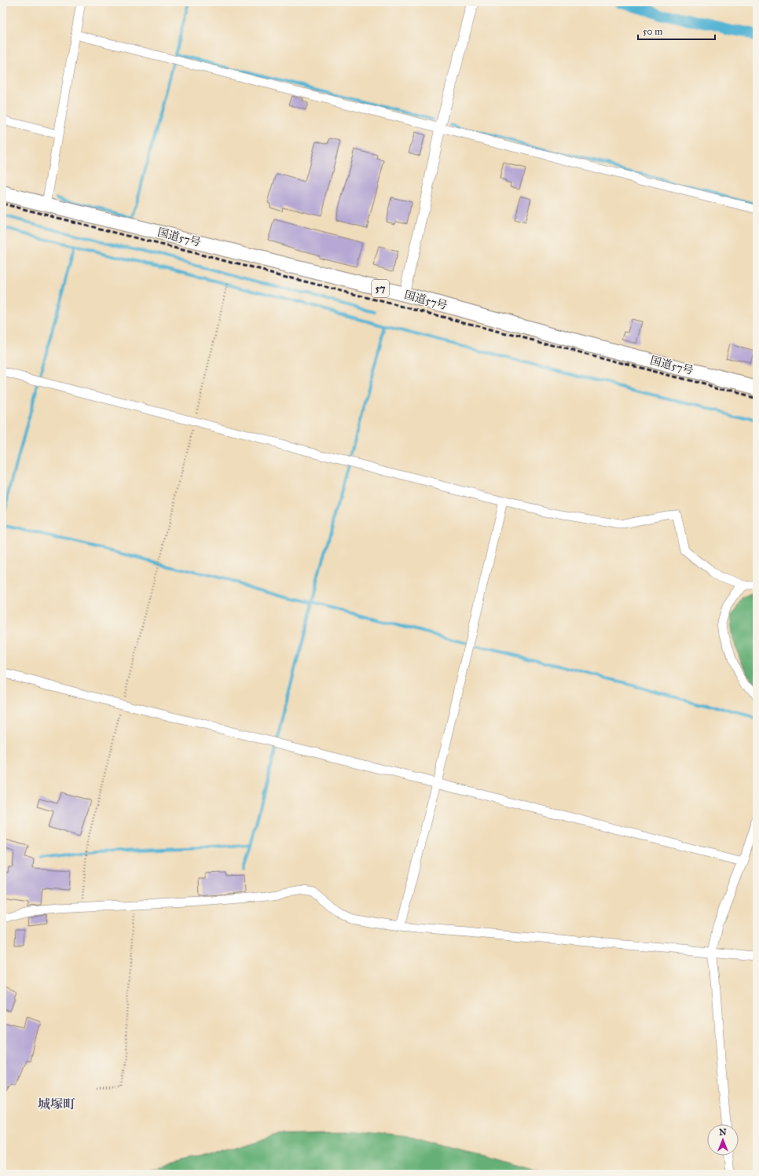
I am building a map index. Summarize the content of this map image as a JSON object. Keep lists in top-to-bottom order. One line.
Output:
{"streets":{"highway":["国道57号","57"]},"districts":["城塚町"],"scale_bar":"50 m","north":"top"}
